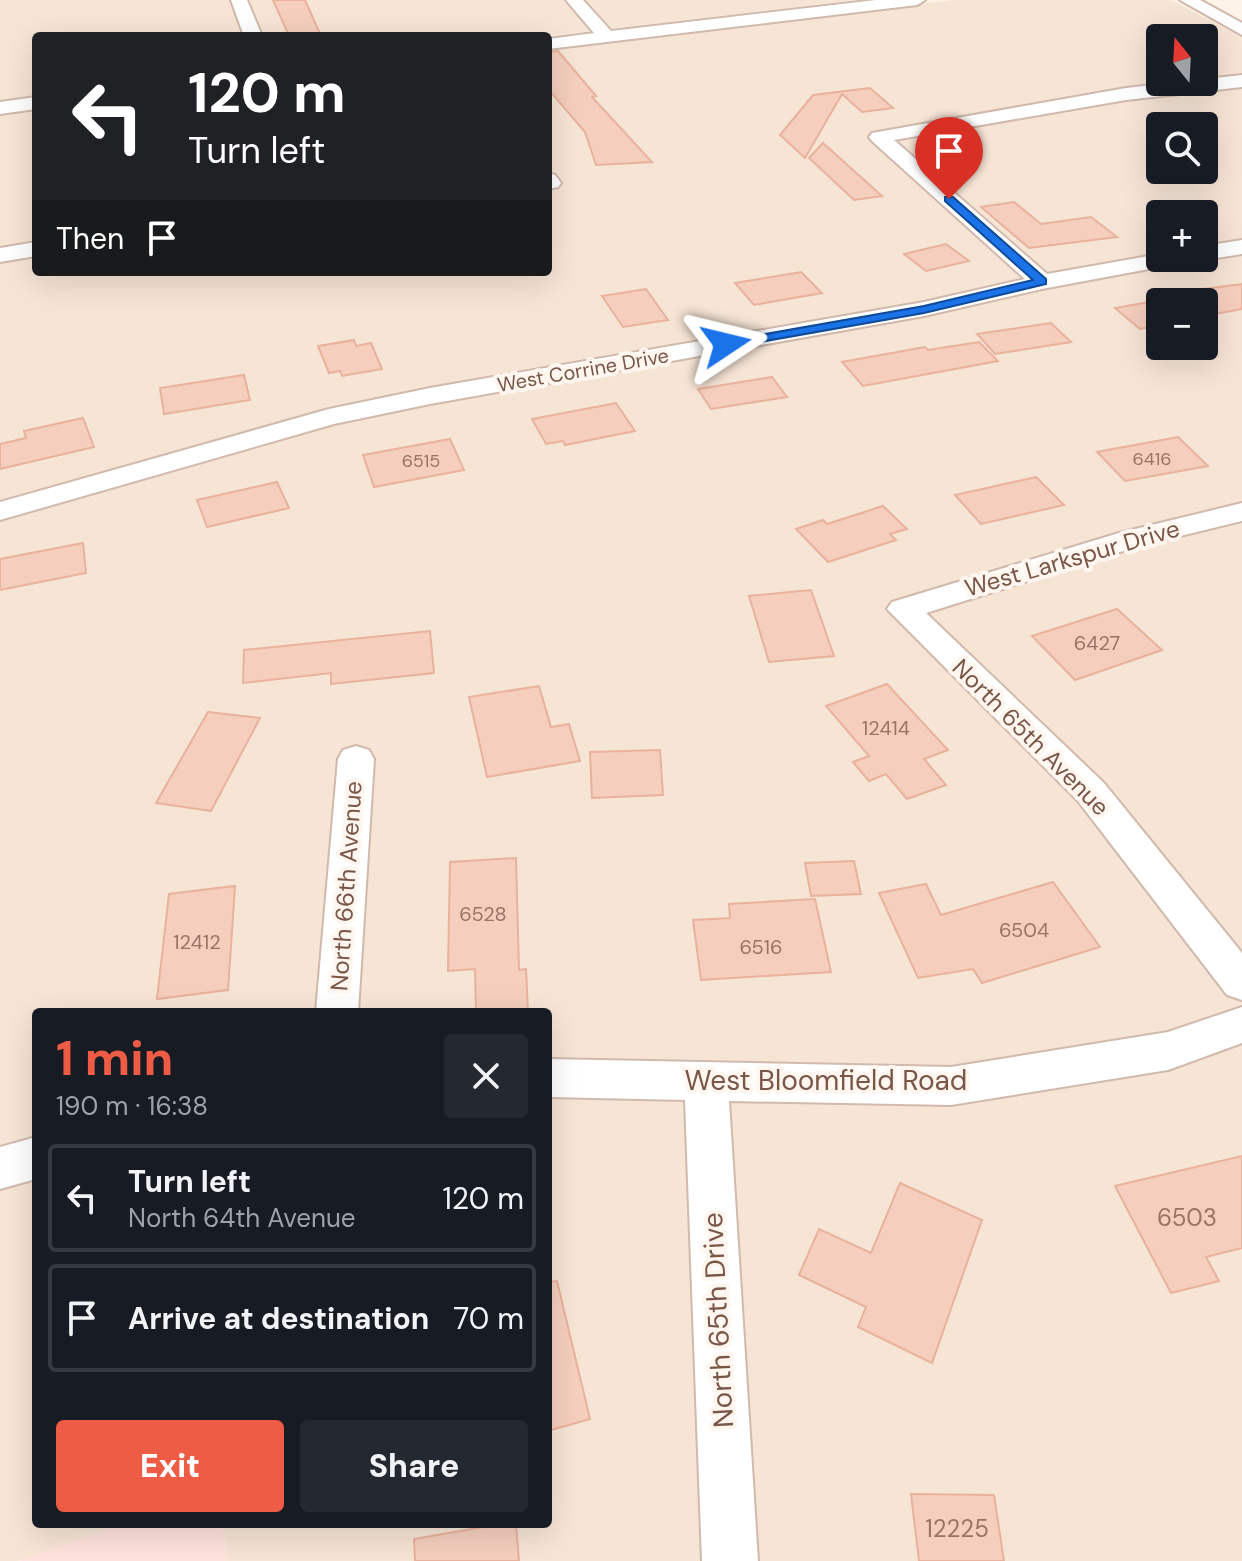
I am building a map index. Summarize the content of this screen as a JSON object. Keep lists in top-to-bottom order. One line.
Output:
{"streets":{"street":["West Corrine Drive","West Larkspur Drive","North 65th Avenue","North 66th Avenue","West Bloomfield Road","North 65th Drive"]},"crossings":[["West Larkspur Drive","North 65th Avenue"],["West Bloomfield Road","North 65th Drive"]],"house_numbers":["6416","6515","6427","12414","6528","6504","12412","6516","6503","12225"],"north":"top","page":{"map_buttons":["+","−"],"turn":["120 m","Turn left"],"then":"Then","heading":["1 min","190 m · 16:38"],"list":[{"name":"Turn left","note":"North 64th Avenue","value":"120 m"},{"name":"Arrive at destination","value":"70 m"}],"buttons":["Exit","Share"]}}
